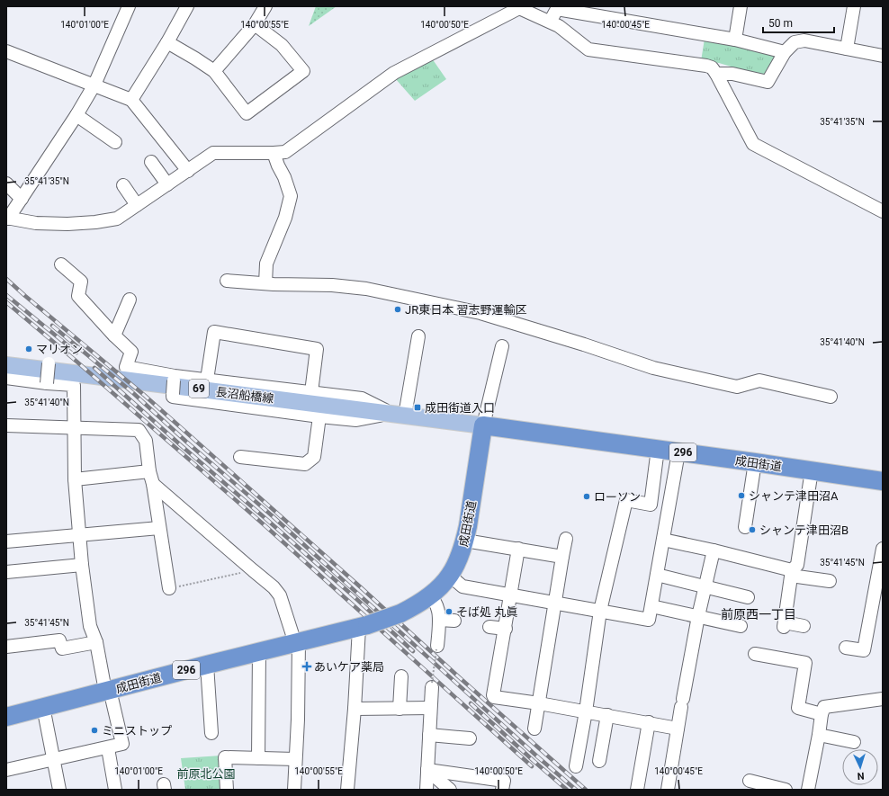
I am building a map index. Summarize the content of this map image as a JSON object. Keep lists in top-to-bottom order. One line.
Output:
{"streets":{"highway":["296","成田街道"],"main road":["69","長沼船橋線"]},"crossings":[["長沼船橋線","成田街道"]],"districts":["前原西一丁目"],"parks":["前原北公園"],"places":{"other":["JR東日本 習志野運輸区","マリオン","シャンテ津田沼A","ローソン","シャンテ津田沼B","そば処 丸眞","ミニストップ"],"transit":["成田街道入口"],"health":["あいケア薬局"]},"scale_bar":"50 m","north":"bottom","coordinates":["140°01'00\"E","140°00'55\"E","140°00'50\"E","140°00'45\"E","35°41'35\"N","35°41'40\"N","35°41'45\"N"]}
